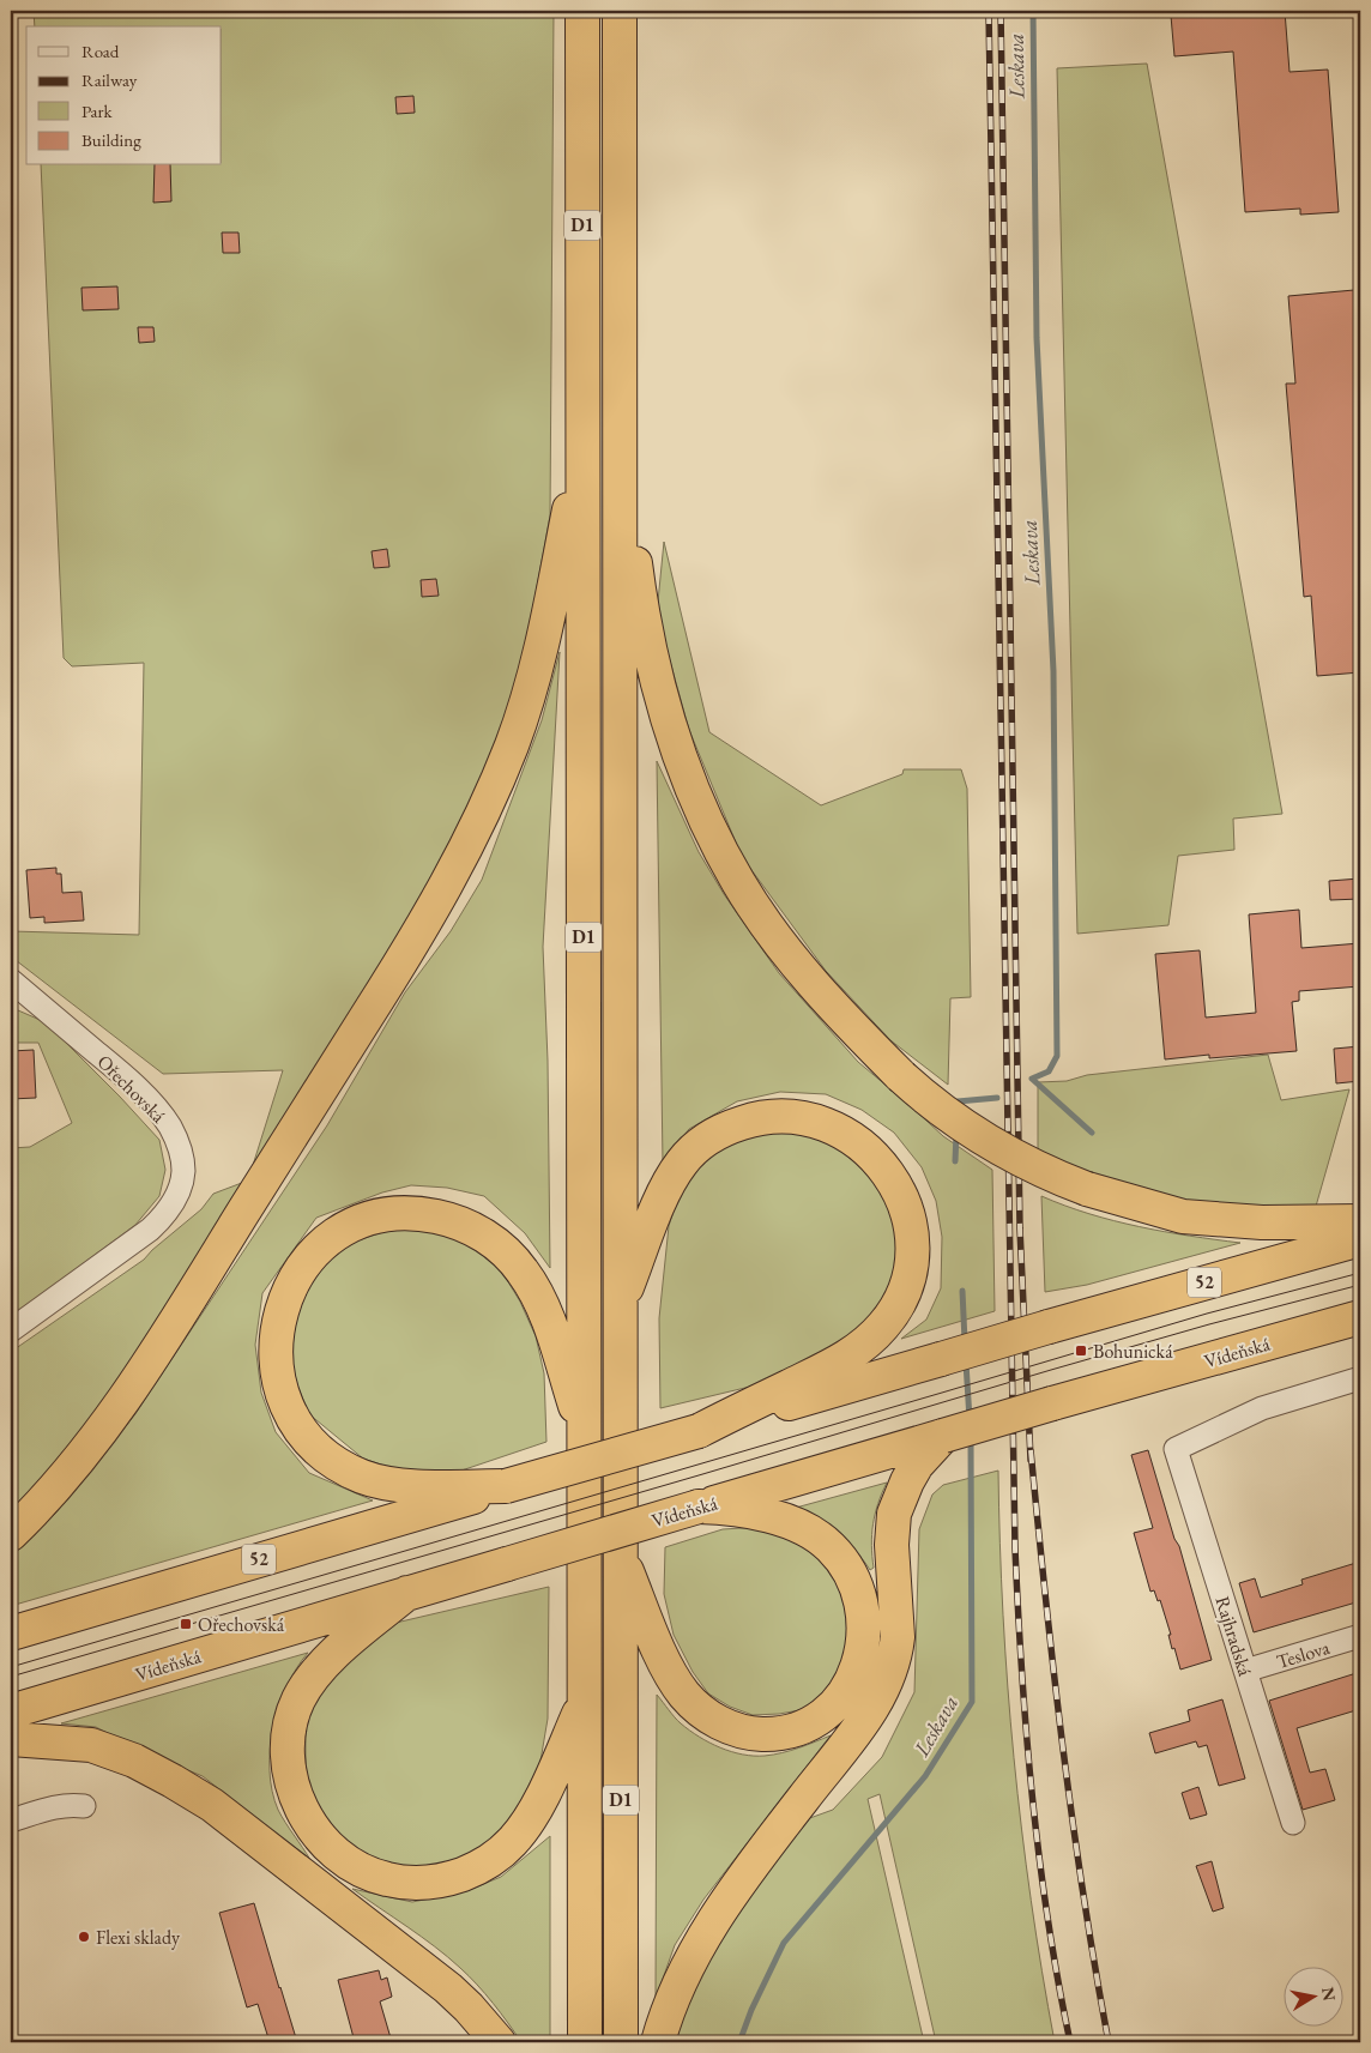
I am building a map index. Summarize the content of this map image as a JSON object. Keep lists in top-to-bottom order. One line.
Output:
{"streets":{"highway":["D1","52","Vídeňská"],"street":["Ořechovská","Rajhradská","Teslova"]},"crossings":[["Rajhradská","Teslova"]],"water":["Leskava"],"places":{"transit":["Bohunická","Ořechovská"],"other":["Flexi sklady"]},"legend":["Road","Railway","Park","Building"],"north":"right"}
